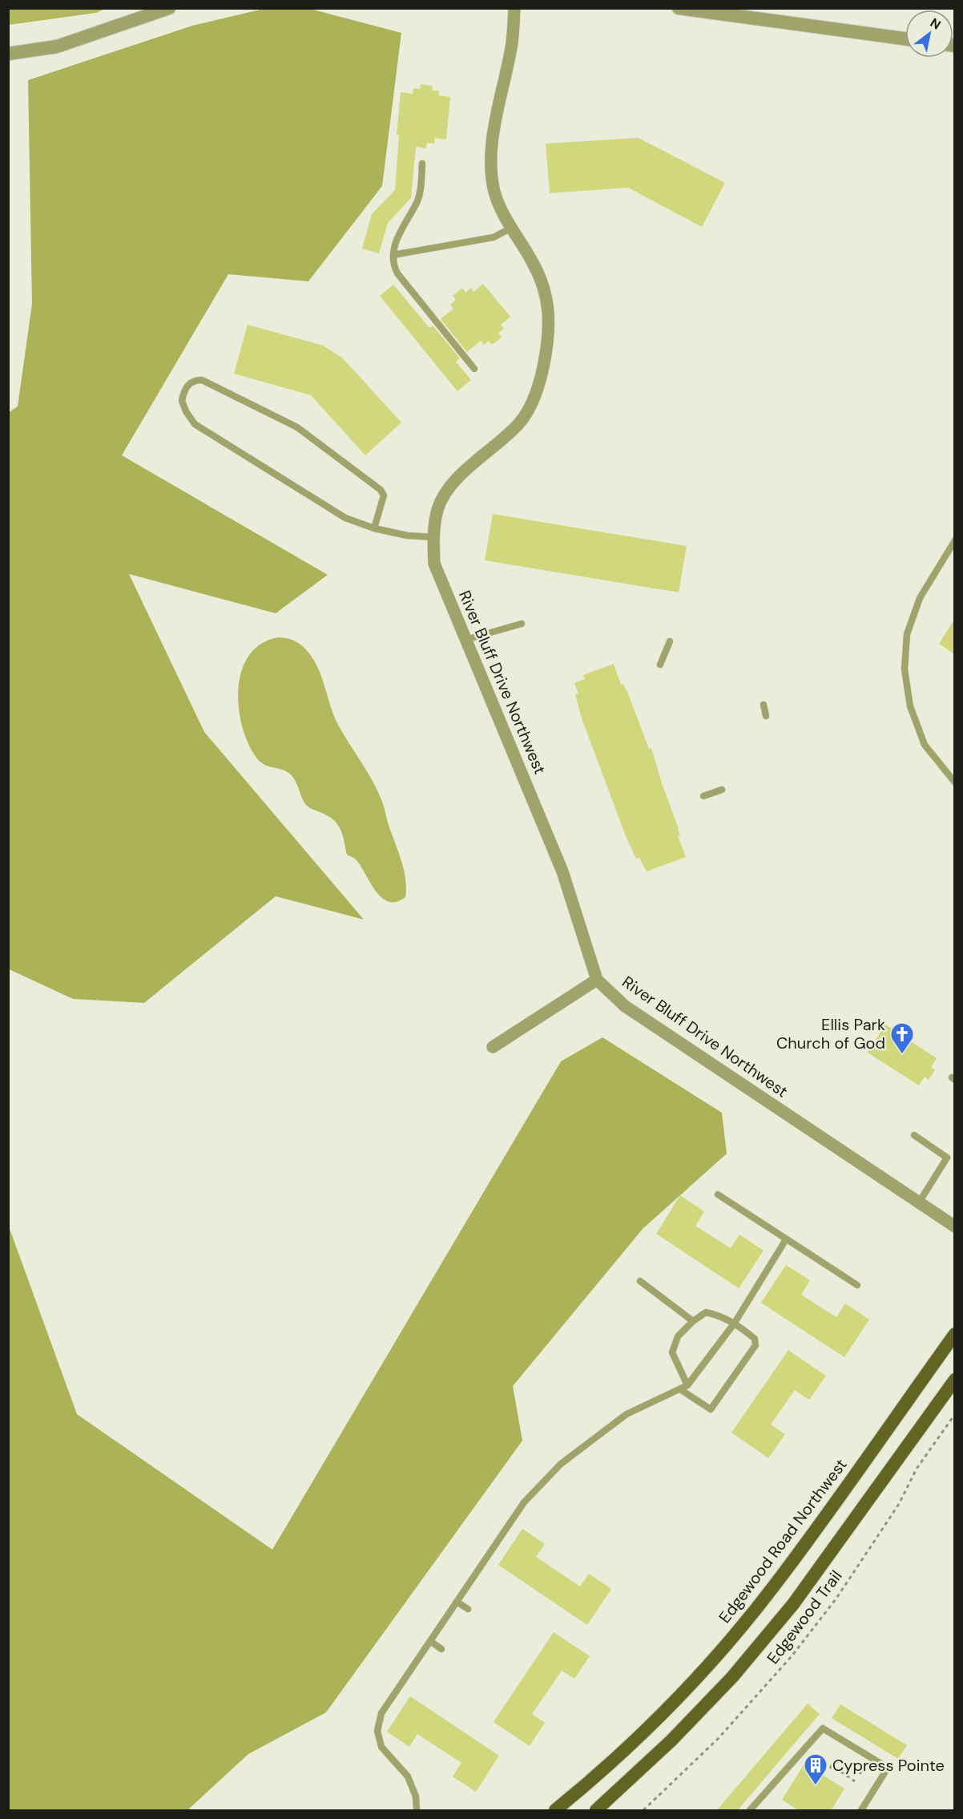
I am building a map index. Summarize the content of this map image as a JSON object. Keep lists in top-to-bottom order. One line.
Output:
{"streets":{"main road":["Edgewood Road Northwest"],"street":["River Bluff Drive Northwest"],"path":["Edgewood Trail"]},"places":{"church":["Ellis Park Church of God"],"building":["Cypress Pointe"]},"north":"top right"}
